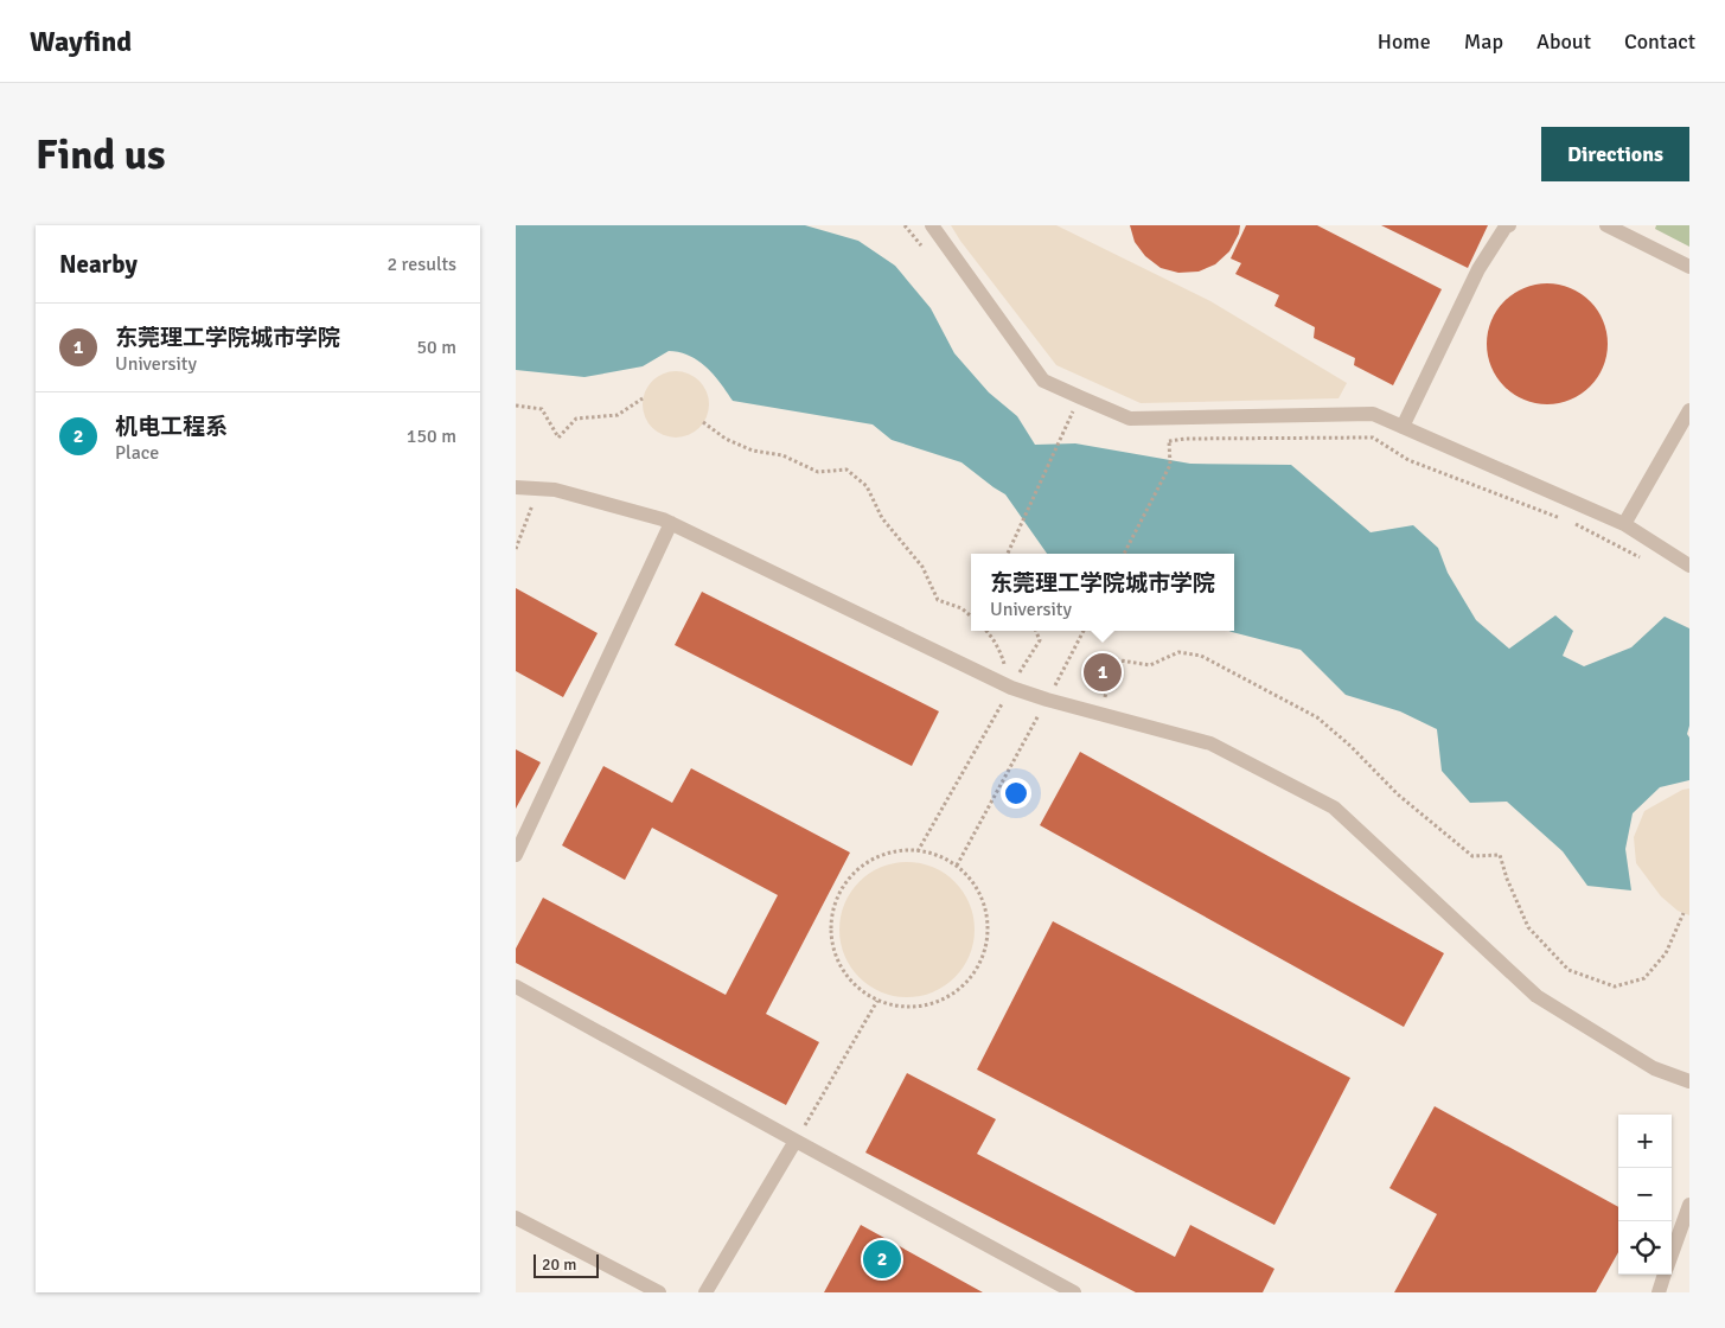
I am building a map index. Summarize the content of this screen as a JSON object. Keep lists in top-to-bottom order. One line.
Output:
{"scale_bar":"20 m","page":{"header":"Wayfind","nav":["Home","Map","About","Contact"],"buttons":"Directions","title":"Find us","heading":["Nearby","2 results"],"list":[{"mark":"1","name":"东莞理工学院城市学院","note":"University","value":"50 m"},{"mark":"2","name":"机电工程系","note":"Place","value":"150 m"}],"popup":["东莞理工学院城市学院","University"],"pins":["1","2"],"map_buttons":["+","−"],"scale":"20 m"}}
